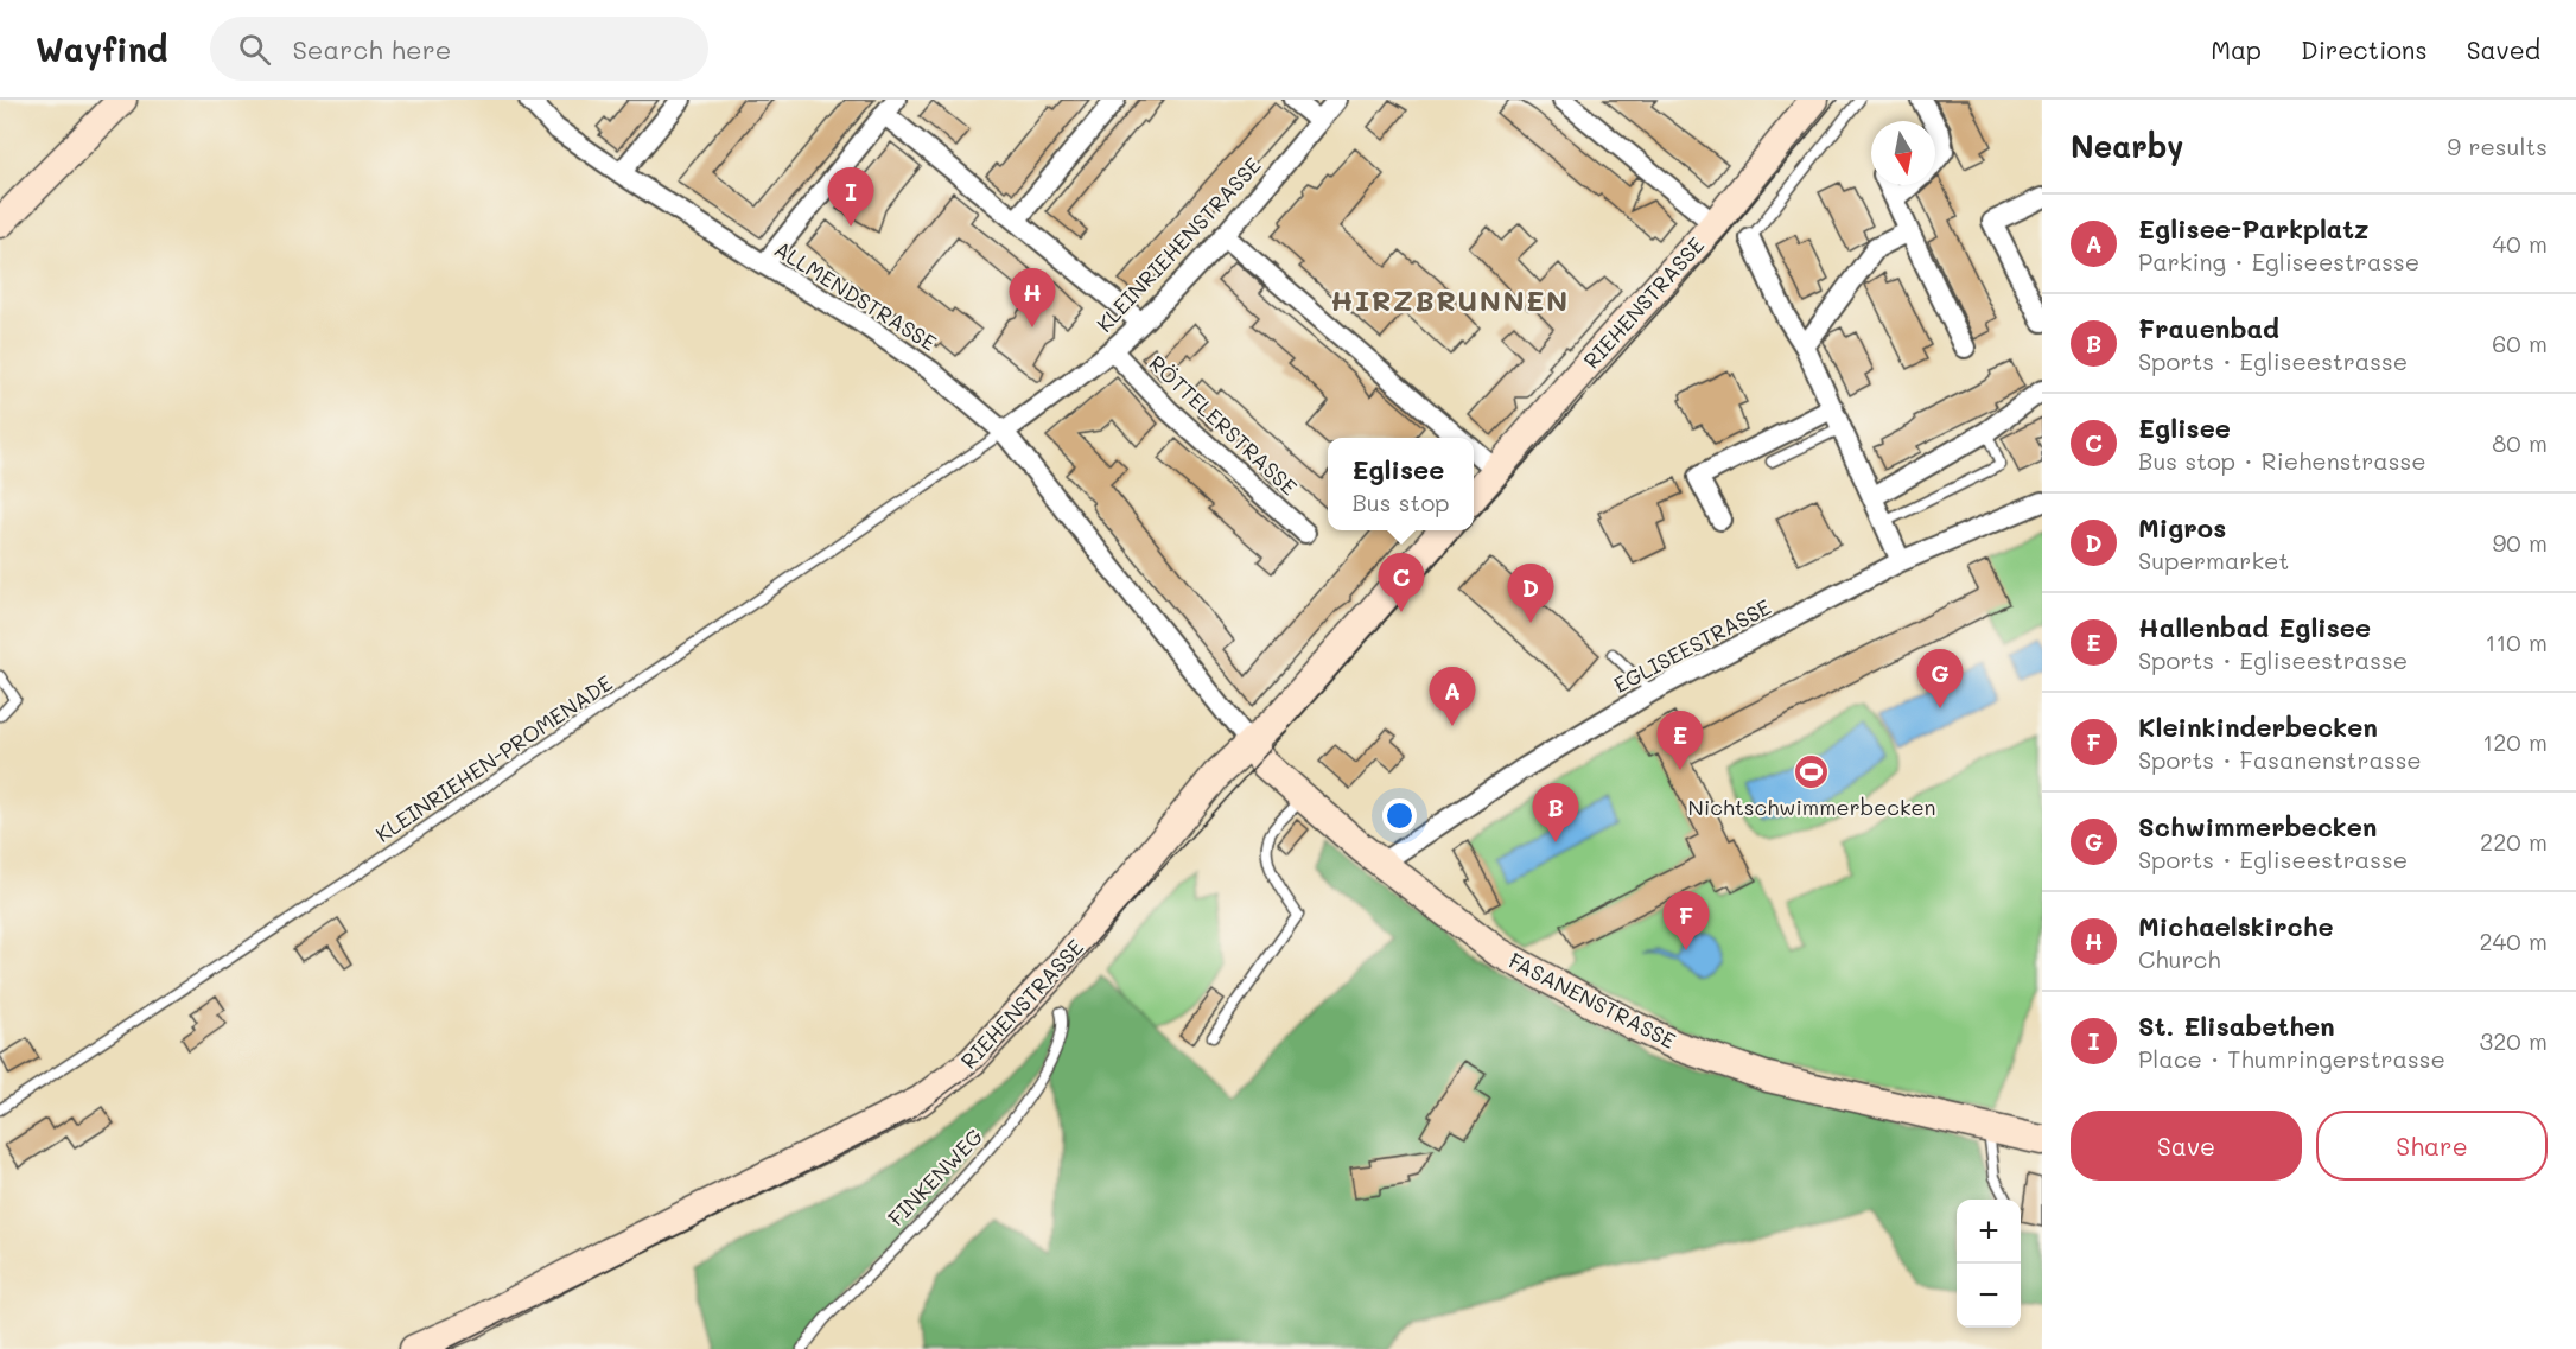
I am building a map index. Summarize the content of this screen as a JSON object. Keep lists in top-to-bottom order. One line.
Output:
{"streets":{"main road":["RIEHENSTRASSE","FASANENSTRASSE"],"street":["KLEINRIEHENSTRASSE","ALLMENDSTRASSE","RÖTTELERSTRASSE","EGLISEESTRASSE"],"lane":["KLEINRIEHEN-PROMENADE","FINKENWEG"]},"crossings":[["KLEINRIEHENSTRASSE","ALLMENDSTRASSE"],["KLEINRIEHENSTRASSE","RÖTTELERSTRASSE"],["KLEINRIEHENSTRASSE","KLEINRIEHEN-PROMENADE"],["ALLMENDSTRASSE","RIEHENSTRASSE"],["ALLMENDSTRASSE","KLEINRIEHEN-PROMENADE"],["ALLMENDSTRASSE","FASANENSTRASSE"],["RIEHENSTRASSE","FASANENSTRASSE"],["EGLISEESTRASSE","FASANENSTRASSE"]],"districts":["HIRZBRUNNEN"],"places":{"sports":["Nichtschwimmerbecken"]},"north":"bottom","page":{"header":"Wayfind","search":"Search here","nav":["Map","Directions","Saved"],"heading":["Nearby","9 results"],"pins":["I","H","C","D","G","A","E","B","F"],"list":[{"mark":"A","name":"Eglisee-Parkplatz","note":"Parking · Egliseestrasse","value":"40 m"},{"mark":"B","name":"Frauenbad","note":"Sports · Egliseestrasse","value":"60 m"},{"mark":"C","name":"Eglisee","note":"Bus stop · Riehenstrasse","value":"80 m"},{"mark":"D","name":"Migros","note":"Supermarket","value":"90 m"},{"mark":"E","name":"Hallenbad Eglisee","note":"Sports · Egliseestrasse","value":"110 m"},{"mark":"F","name":"Kleinkinderbecken","note":"Sports · Fasanenstrasse","value":"120 m"},{"mark":"G","name":"Schwimmerbecken","note":"Sports · Egliseestrasse","value":"220 m"},{"mark":"H","name":"Michaelskirche","note":"Church","value":"240 m"},{"mark":"I","name":"St. Elisabethen","note":"Place · Thumringerstrasse","value":"320 m"}],"popup":["Eglisee","Bus stop"],"buttons":["Save","Share"],"map_buttons":["+","−"]}}
